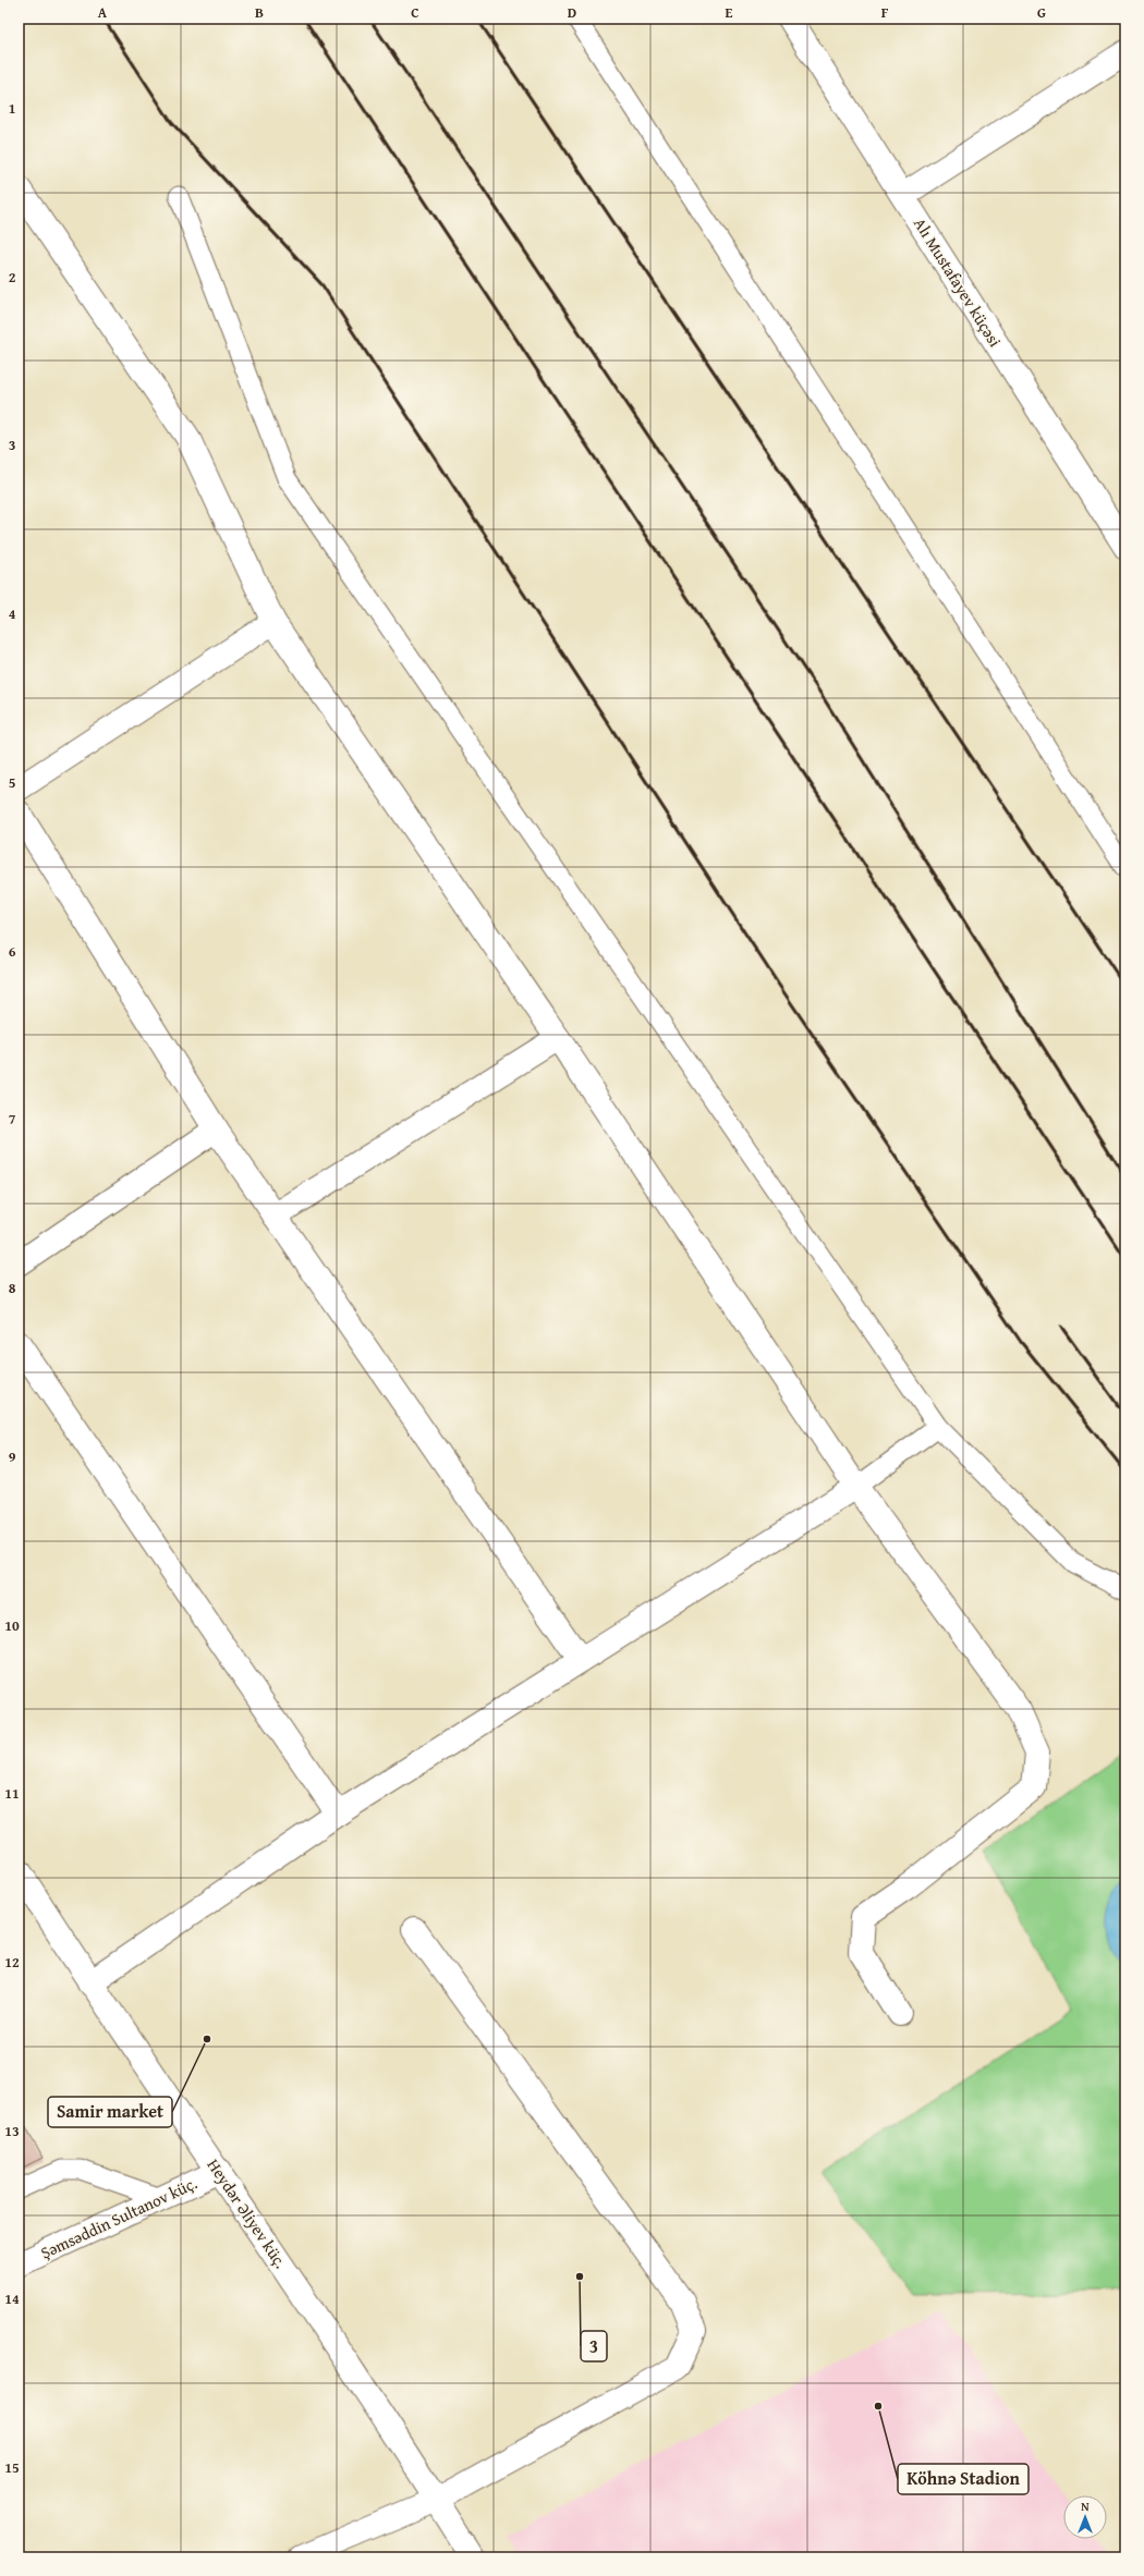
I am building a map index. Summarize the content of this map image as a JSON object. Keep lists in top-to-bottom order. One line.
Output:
{"streets":{"street":["Alı Mustafayev küçəsi","Heydər Əliyev küç.","Şəmsəddin Sultanov küç."]},"crossings":[["Heydər Əliyev küç.","Şəmsəddin Sultanov küç."]],"places":["Samir market","3","Köhnə Stadion"],"north":"top","grid":{"columns":["A","B","C","D","E","F","G"],"rows":["1","2","3","4","5","6","7","8","9","10","11","12","13","14","15"]}}
